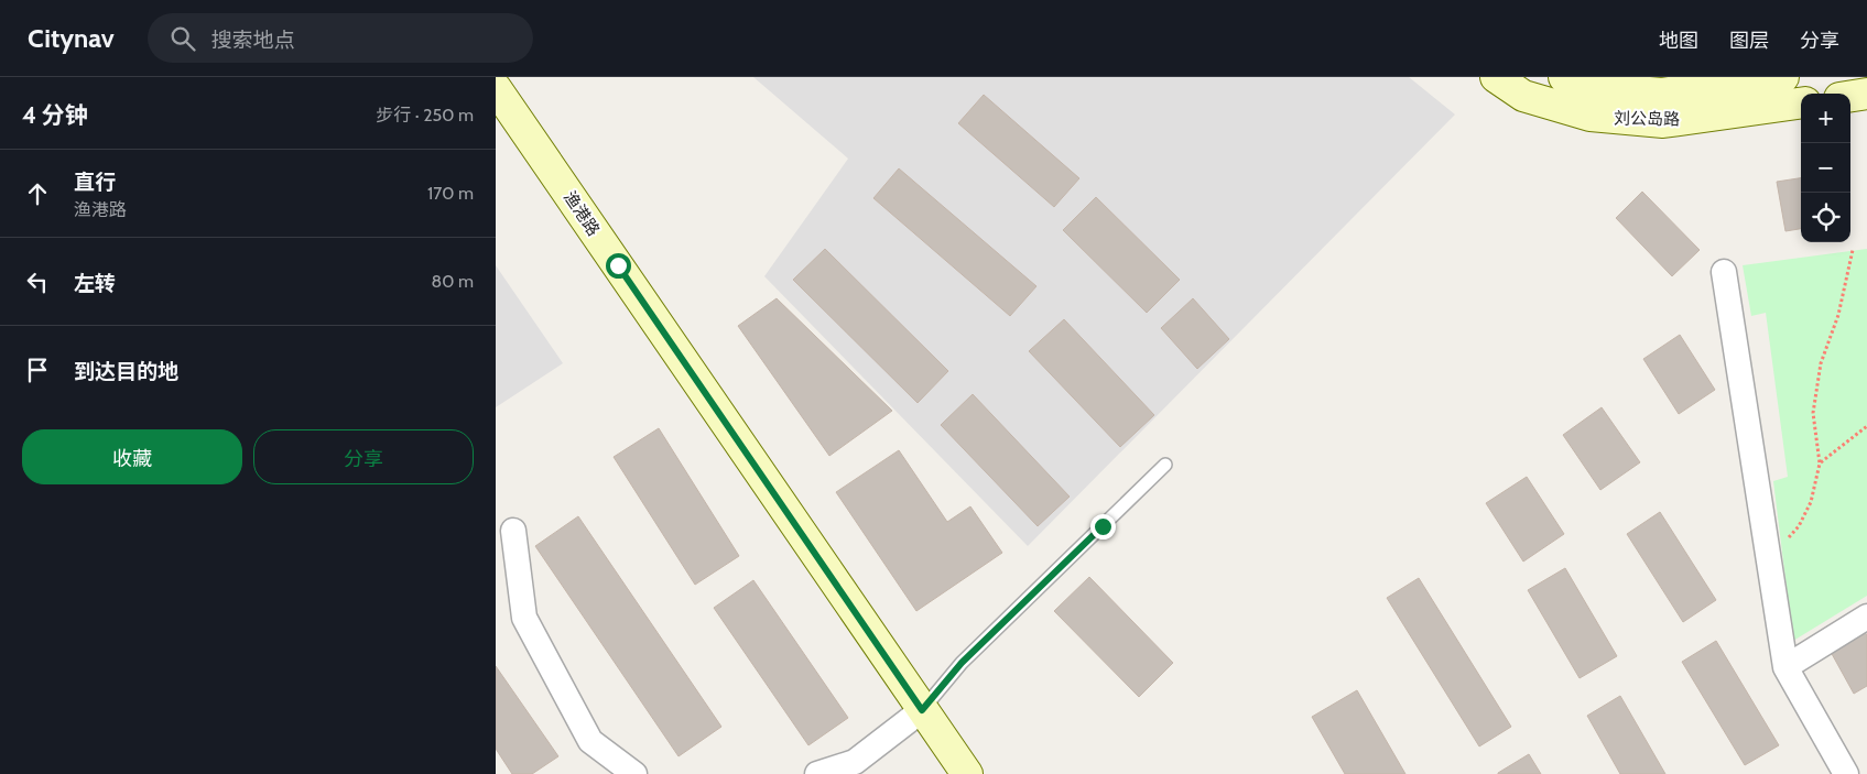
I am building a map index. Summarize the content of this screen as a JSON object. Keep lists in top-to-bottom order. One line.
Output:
{"streets":{"street":["刘公岛路","渔港路"]},"page":{"header":"Citynav","search":"搜索地点","nav":["地图","图层","分享"],"heading":["4 分钟","步行 · 250 m"],"map_buttons":["+","−"],"list":[["直行","渔港路","170 m"],["左转","80 m"],"到达目的地"],"buttons":["收藏","分享"]}}
